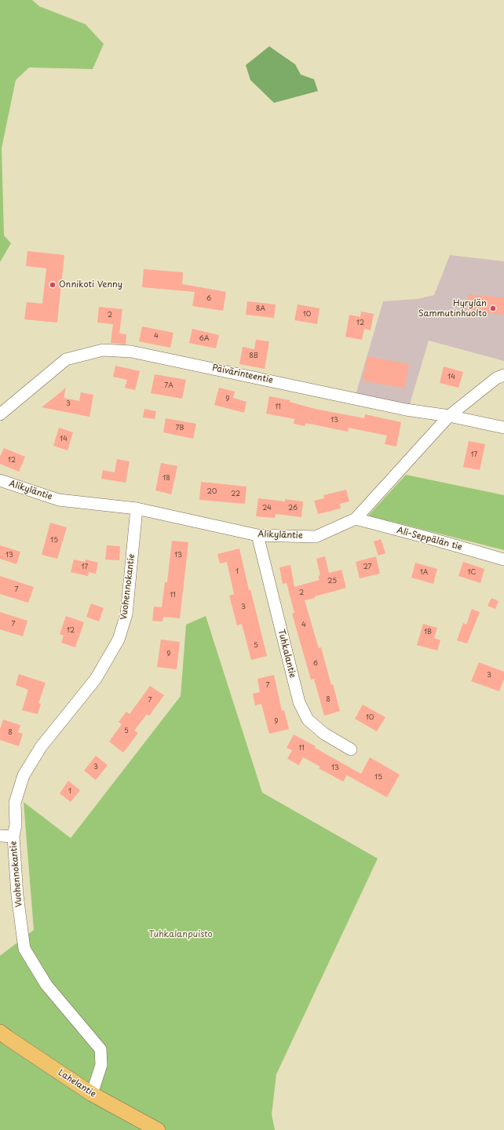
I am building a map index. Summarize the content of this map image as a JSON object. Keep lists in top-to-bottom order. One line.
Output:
{"streets":{"main road":["Lahelantie"],"street":["Päivärinteentie","Alikyläntie","Ali-Seppälän tie","Vuohennokantie","Tuhkalantie"]},"crossings":[["Päivärinteentie","Alikyläntie"],["Alikyläntie","Ali-Seppälän tie"],["Alikyläntie","Vuohennokantie"],["Alikyläntie","Tuhkalantie"],["Vuohennokantie","Lahelantie"]],"parks":["Tuhkalanpuisto"],"places":["Onnikoti Venny","Hyrylän Sammutinhuolto"],"house_numbers":["6","8A","10","2","12","4","6A","8B","14","7A","9","3","11","13","7B","14","17","12","18","20","22","24","26","15","13","13","17","27","1","1A","1C","25","7","2","11","3","7","4","12","1B","5","9","6","3","7","8","7","10","9","5","8","11","3","13","15","1"]}
